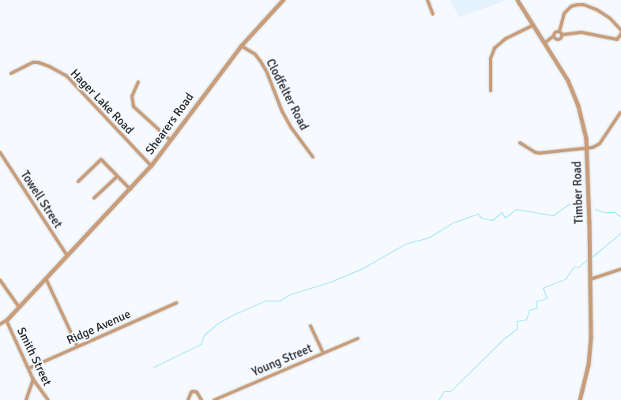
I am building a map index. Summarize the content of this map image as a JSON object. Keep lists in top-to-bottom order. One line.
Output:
{"streets":{"street":["Clodfelter Road","Hager Lake Road","Shearers Road","Timber Road","Towell Street","Ridge Avenue","Smith Street","Young Street"]},"crossings":[["Clodfelter Road","Shearers Road"],["Hager Lake Road","Shearers Road"],["Shearers Road","Towell Street"],["Shearers Road","Smith Street"],["Ridge Avenue","Smith Street"]]}
